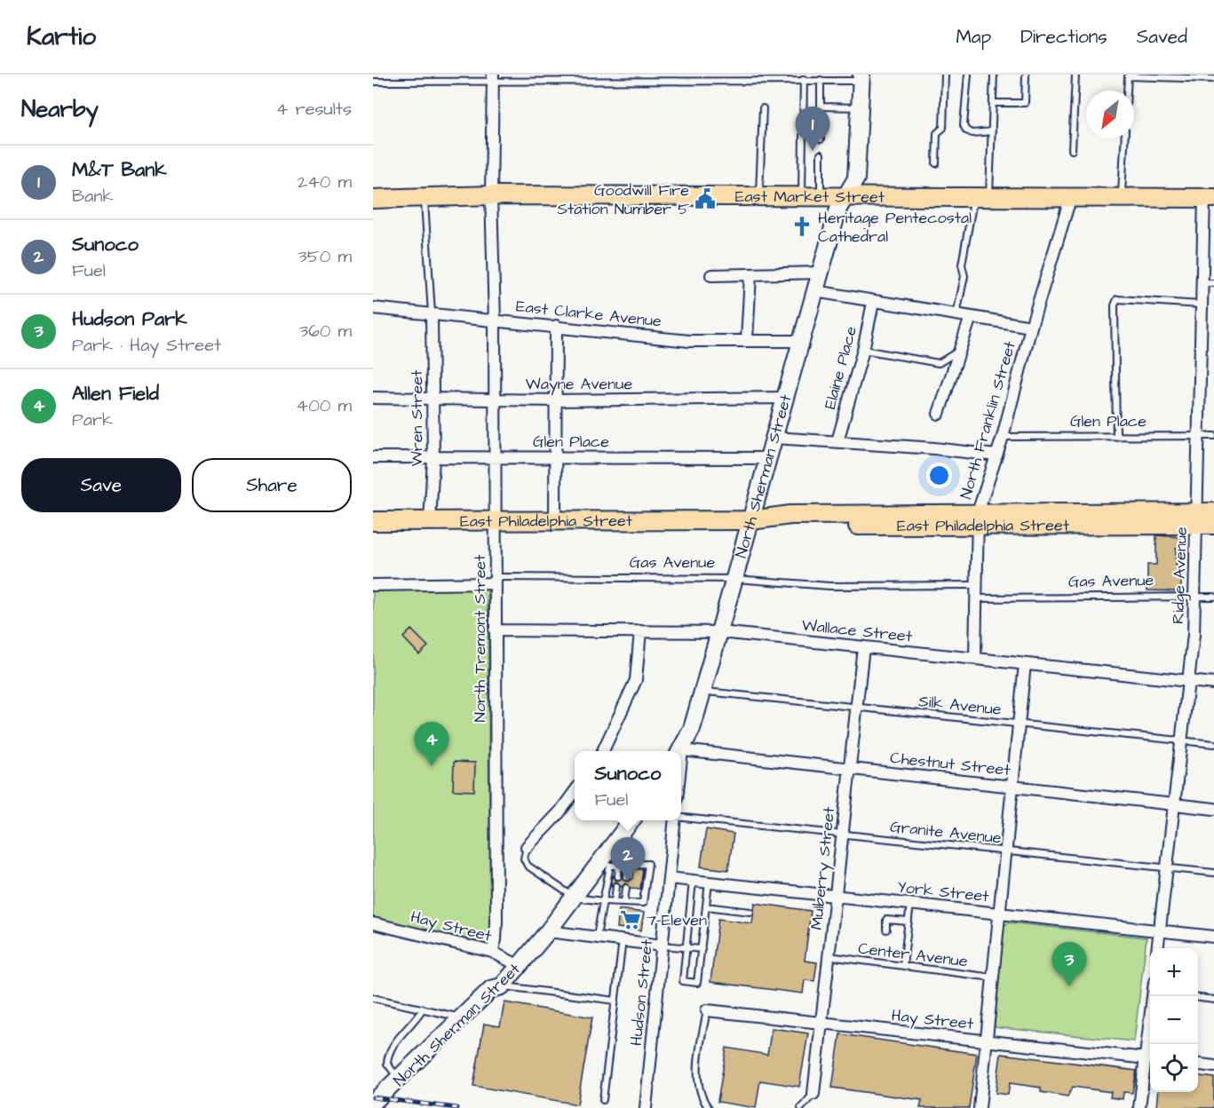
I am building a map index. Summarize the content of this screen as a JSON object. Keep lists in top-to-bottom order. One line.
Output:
{"streets":{"main road":["East Market Street","North Sherman Street","East Philadelphia Street"],"street":["East Clarke Avenue","Elaine Place","Wayne Avenue","Wren Street","North Franklin Street","Glen Place","Gas Avenue","Ridge Avenue","Wallace Street","North Tremont Street","Chestnut Street","Mulberry Street","York Street","Hay Street","Hudson Street"],"lane":["Silk Avenue","Granite Avenue","Center Avenue"]},"crossings":[["East Market Street","North Franklin Street"],["East Market Street","North Sherman Street"],["East Market Street","Ridge Avenue"],["East Market Street","North Tremont Street"],["East Clarke Avenue","Wren Street"],["East Clarke Avenue","North Sherman Street"],["East Clarke Avenue","North Tremont Street"],["Wayne Avenue","Wren Street"],["Wayne Avenue","North Sherman Street"],["Wayne Avenue","North Tremont Street"],["Wren Street","Glen Place"],["Wren Street","East Philadelphia Street"],["North Franklin Street","Glen Place"],["North Franklin Street","East Philadelphia Street"],["North Franklin Street","Gas Avenue"],["North Franklin Street","Wallace Street"],["Glen Place","North Sherman Street"],["Glen Place","Ridge Avenue"],["Glen Place","North Tremont Street"],["North Sherman Street","East Philadelphia Street"],["North Sherman Street","Gas Avenue"],["North Sherman Street","Wallace Street"],["North Sherman Street","Silk Avenue"],["North Sherman Street","Hay Street"],["East Philadelphia Street","Ridge Avenue"],["East Philadelphia Street","North Tremont Street"],["Gas Avenue","Ridge Avenue"],["Gas Avenue","North Tremont Street"],["Ridge Avenue","Wallace Street"],["Ridge Avenue","Silk Avenue"],["Ridge Avenue","Chestnut Street"],["Ridge Avenue","Granite Avenue"],["Ridge Avenue","York Street"],["Wallace Street","North Tremont Street"],["Wallace Street","Mulberry Street"],["North Tremont Street","Hay Street"],["Silk Avenue","Mulberry Street"],["Chestnut Street","Mulberry Street"],["Granite Avenue","Mulberry Street"],["Mulberry Street","York Street"],["Mulberry Street","Hay Street"],["Mulberry Street","Center Avenue"],["York Street","Hudson Street"]],"places":{"public building":["Goodwill Fire Station Number 5"],"church":["Heritage Pentecostal Cathedral"],"supermarket":["7-Eleven"]},"north":"bottom left","page":{"header":"Kartio","nav":["Map","Directions","Saved"],"heading":["Nearby","4 results"],"pins":["1","4","2","3"],"list":[{"mark":"1","name":"M&T Bank","note":"Bank","value":"240 m"},{"mark":"2","name":"Sunoco","note":"Fuel","value":"350 m"},{"mark":"3","name":"Hudson Park","note":"Park · Hay Street","value":"360 m"},{"mark":"4","name":"Allen Field","note":"Park","value":"400 m"}],"buttons":["Save","Share"],"popup":["Sunoco","Fuel"],"map_buttons":["+","−"]}}
